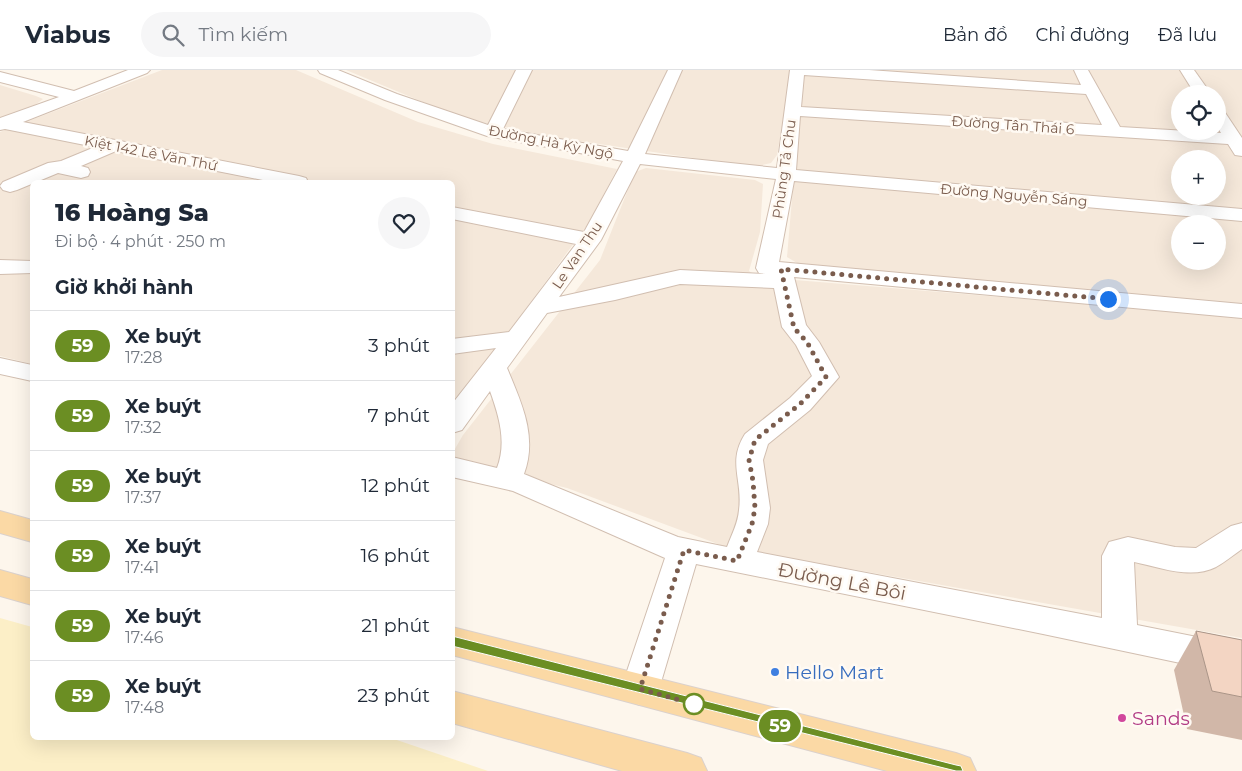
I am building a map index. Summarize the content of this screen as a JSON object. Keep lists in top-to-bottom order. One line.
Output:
{"streets":{"street":["Đường Tân Thái 6","Đường Hà Kỳ Ngộ","Kiệt 142 Lê Văn Thứ","Phùng Tả Chu","Đường Nguyễn Sáng","Le Van Thu","Đường Lê Bôi"]},"crossings":[["Đường Tân Thái 6","Phùng Tả Chu"],["Đường Hà Kỳ Ngộ","Phùng Tả Chu"],["Đường Hà Kỳ Ngộ","Đường Nguyễn Sáng"],["Đường Hà Kỳ Ngộ","Le Van Thu"],["Phùng Tả Chu","Đường Nguyễn Sáng"]],"places":["Hello Mart","Sands"],"lines":["bus line 59"],"page":{"header":"Viabus","search":"Tìm kiếm","nav":["Bản đồ","Chỉ đường","Đã lưu"],"on_map":"59","map_buttons":["+","−"],"heading":[["16 Hoàng Sa","Đi bộ · 4 phút · 250 m"],"Giờ khởi hành"],"list":[{"mark":"59","name":"Xe buýt","note":"17:28","value":"3 phút"},{"mark":"59","name":"Xe buýt","note":"17:32","value":"7 phút"},{"mark":"59","name":"Xe buýt","note":"17:37","value":"12 phút"},{"mark":"59","name":"Xe buýt","note":"17:41","value":"16 phút"},{"mark":"59","name":"Xe buýt","note":"17:46","value":"21 phút"},{"mark":"59","name":"Xe buýt","note":"17:48","value":"23 phút"}]}}
